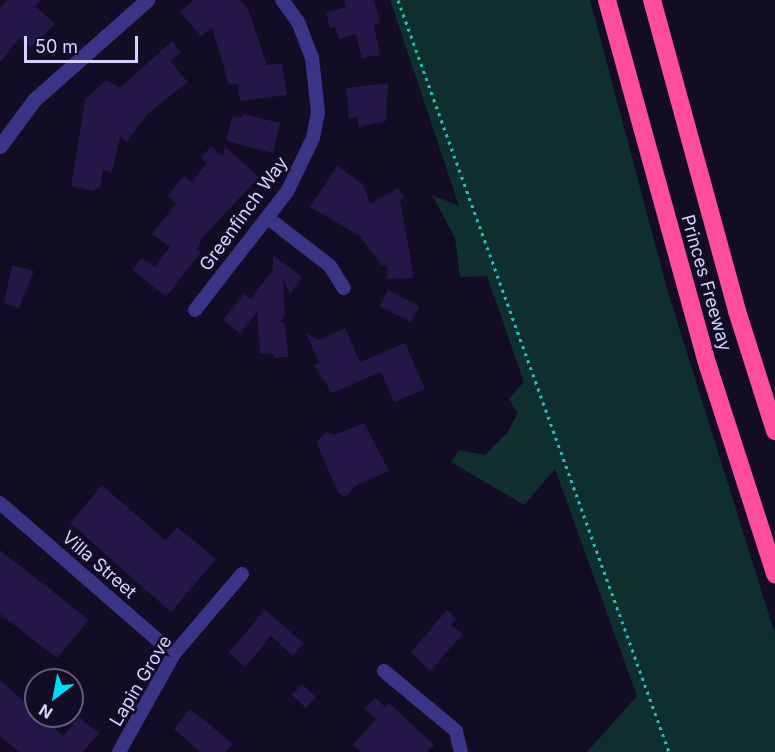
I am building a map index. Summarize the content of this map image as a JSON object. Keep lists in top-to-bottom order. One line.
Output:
{"streets":{"highway":["Princes Freeway"],"street":["Greenfinch Way","Villa Street","Lapin Grove"]},"crossings":[["Villa Street","Lapin Grove"]],"scale_bar":"50 m","north":"bottom left"}
